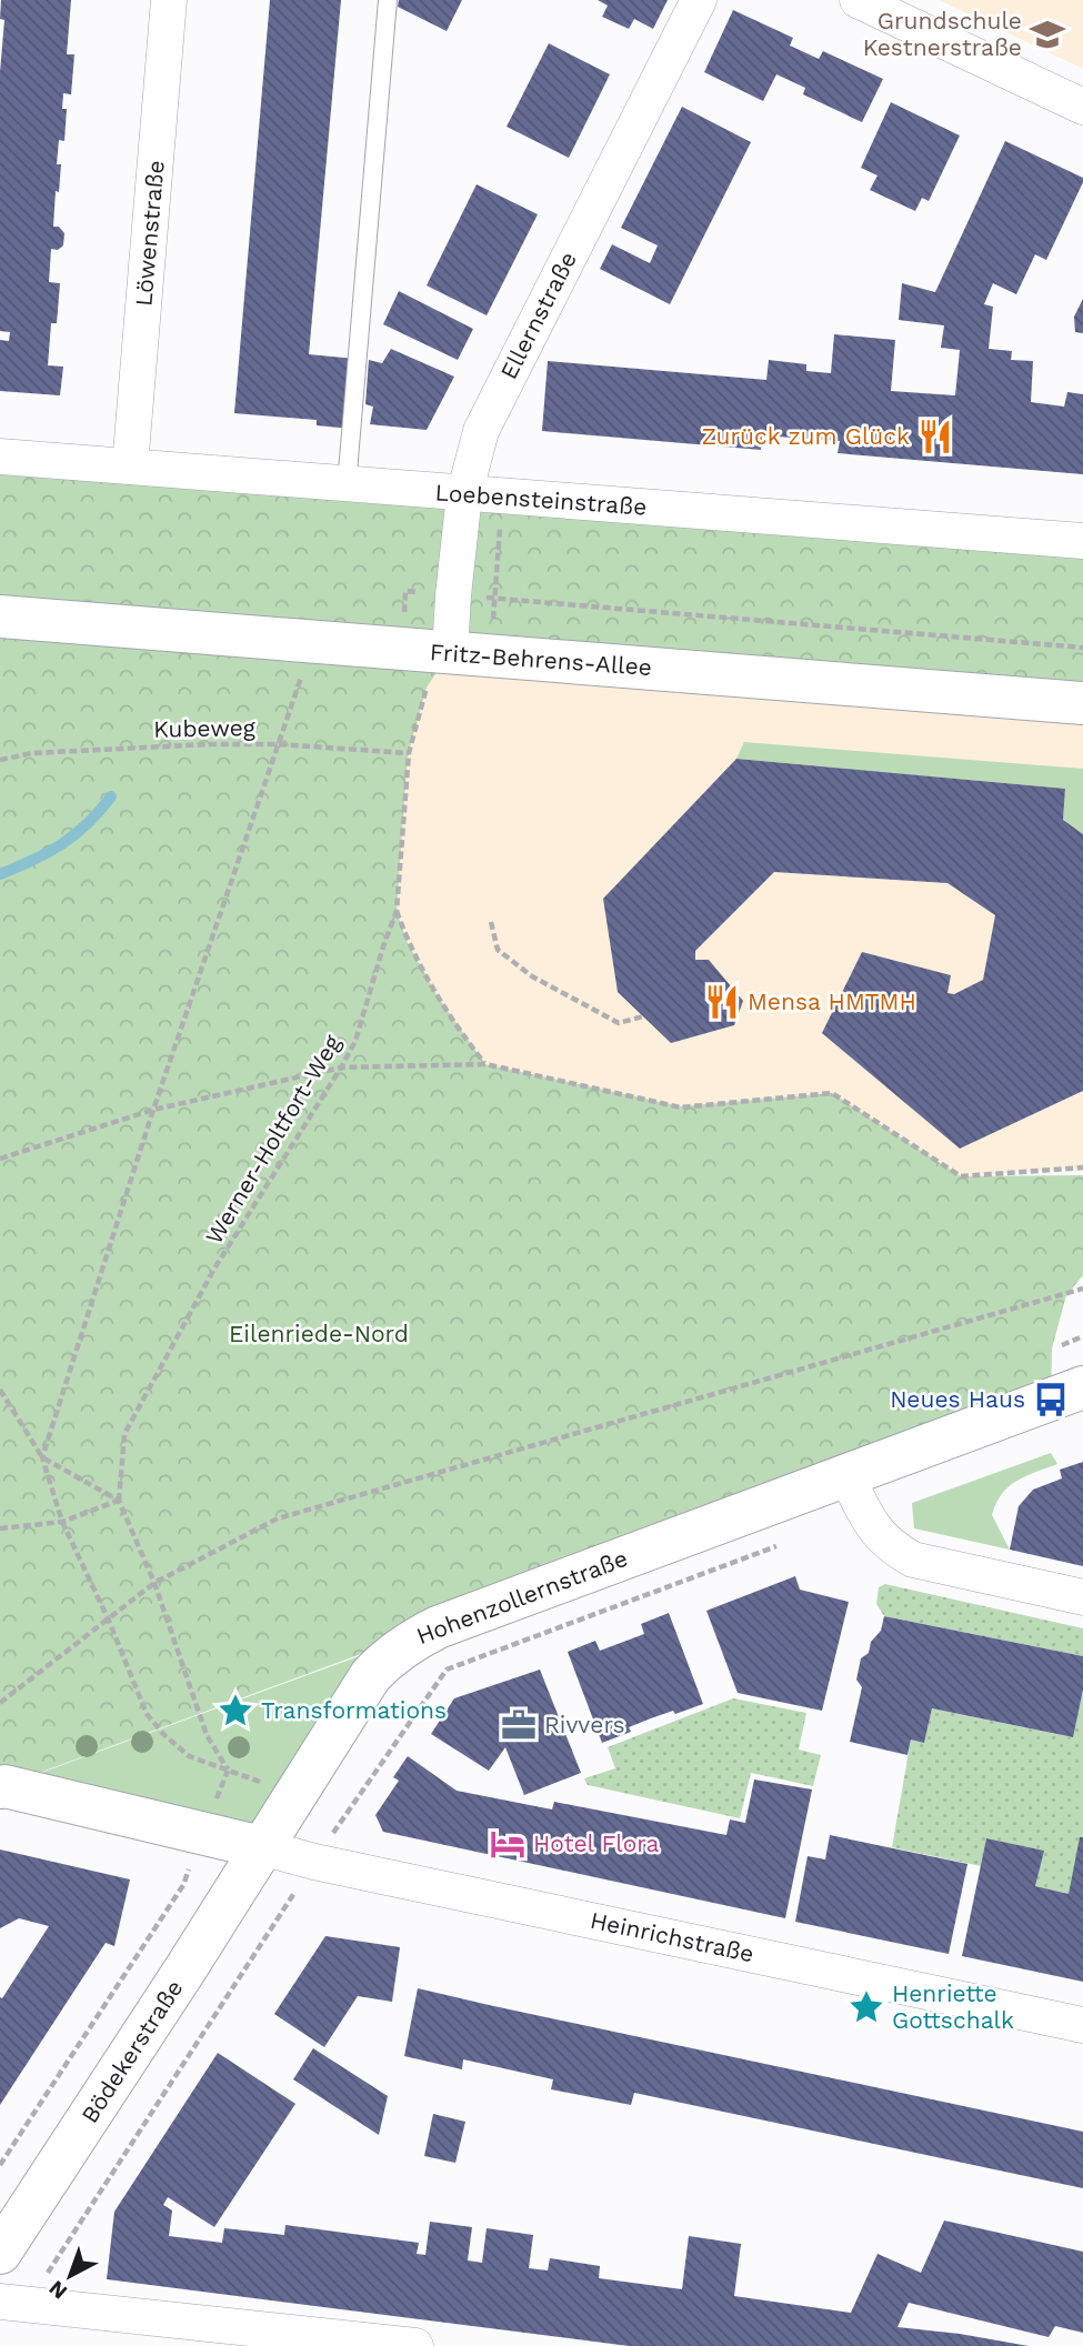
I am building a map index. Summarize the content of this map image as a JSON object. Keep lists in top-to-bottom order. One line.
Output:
{"streets":{"street":["Löwenstraße","Ellernstraße","Loebensteinstraße","Fritz-Behrens-Allee","Hohenzollernstraße","Heinrichstraße","Bödekerstraße"],"path":["Kubeweg","Werner-Holtfort-Weg"]},"crossings":[["Löwenstraße","Loebensteinstraße"],["Ellernstraße","Loebensteinstraße"],["Ellernstraße","Fritz-Behrens-Allee"],["Kubeweg","Werner-Holtfort-Weg"],["Hohenzollernstraße","Heinrichstraße"],["Hohenzollernstraße","Bödekerstraße"],["Heinrichstraße","Bödekerstraße"]],"parks":["Eilenriede-Nord"],"places":{"school or university":["Grundschule Kestnerstraße"],"restaurant":["Zurück zum Glück","Mensa HMTMH"],"bus stop":["Neues Haus"],"place":["Transformations","Henriette Gottschalk"],"office":["Rivvers"],"hotel":["Hotel Flora"]},"north":"bottom left"}
